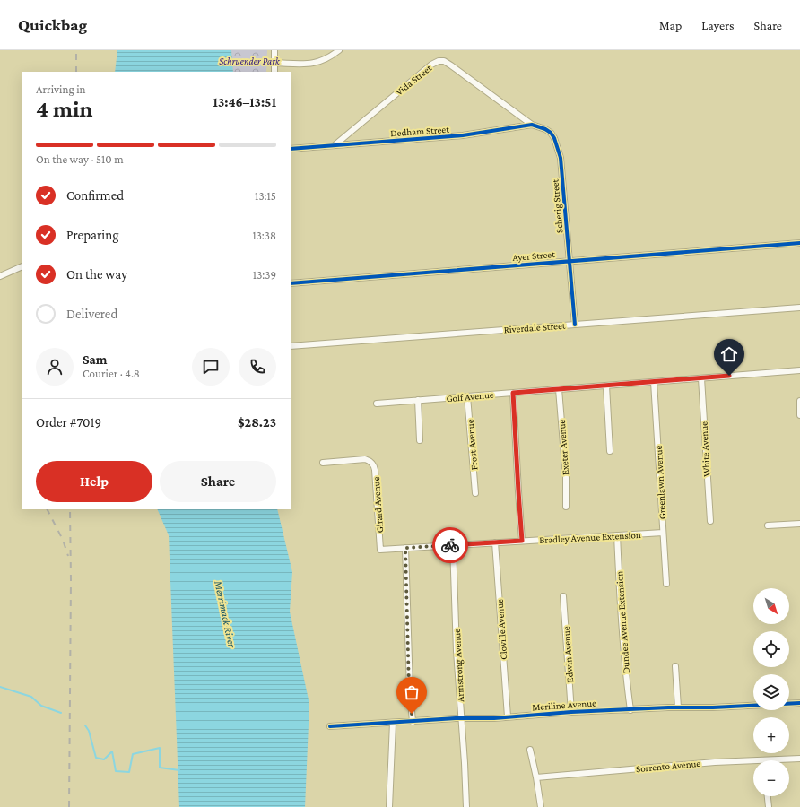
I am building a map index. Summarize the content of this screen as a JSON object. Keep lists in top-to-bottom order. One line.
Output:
{"streets":{"street":["Vida Street","Dedham Street","Scherig Street","Ayer Street","Riverdale Street","Golf Avenue","Frost Avenue","Exeter Avenue","White Avenue","Greenlawn Avenue","Girard Avenue","Bradley Avenue Extension","Dundee Avenue Extension","Cloville Avenue","Edwin Avenue","Armstrong Avenue","Meriline Avenue","Sorrento Avenue"]},"crossings":[["Vida Street","Dedham Street"],["Vida Street","Scherig Street"],["Dedham Street","Scherig Street"],["Scherig Street","Ayer Street"],["Scherig Street","Riverdale Street"],["Golf Avenue","Frost Avenue"],["Golf Avenue","Exeter Avenue"],["Golf Avenue","White Avenue"],["Golf Avenue","Greenlawn Avenue"],["Greenlawn Avenue","Bradley Avenue Extension"],["Girard Avenue","Bradley Avenue Extension"],["Bradley Avenue Extension","Dundee Avenue Extension"],["Bradley Avenue Extension","Cloville Avenue"],["Bradley Avenue Extension","Armstrong Avenue"],["Dundee Avenue Extension","Meriline Avenue"],["Cloville Avenue","Meriline Avenue"],["Edwin Avenue","Meriline Avenue"],["Armstrong Avenue","Meriline Avenue"]],"water":["Merrimack River"],"parks":["Schruender Park"],"north":"bottom right","page":{"header":"Quickbag","nav":["Map","Layers","Share"],"heading":["4 min","Arriving in","13:46–13:51"],"panel":["Sam","Courier · 4.8","Order #7019","$28.23"],"bar":"On the way · 510 m","list":[["Confirmed","13:15"],["Preparing","13:38"],["On the way","13:39"],"Delivered"],"buttons":["Help","Share"],"map_buttons":["+","−"]}}
